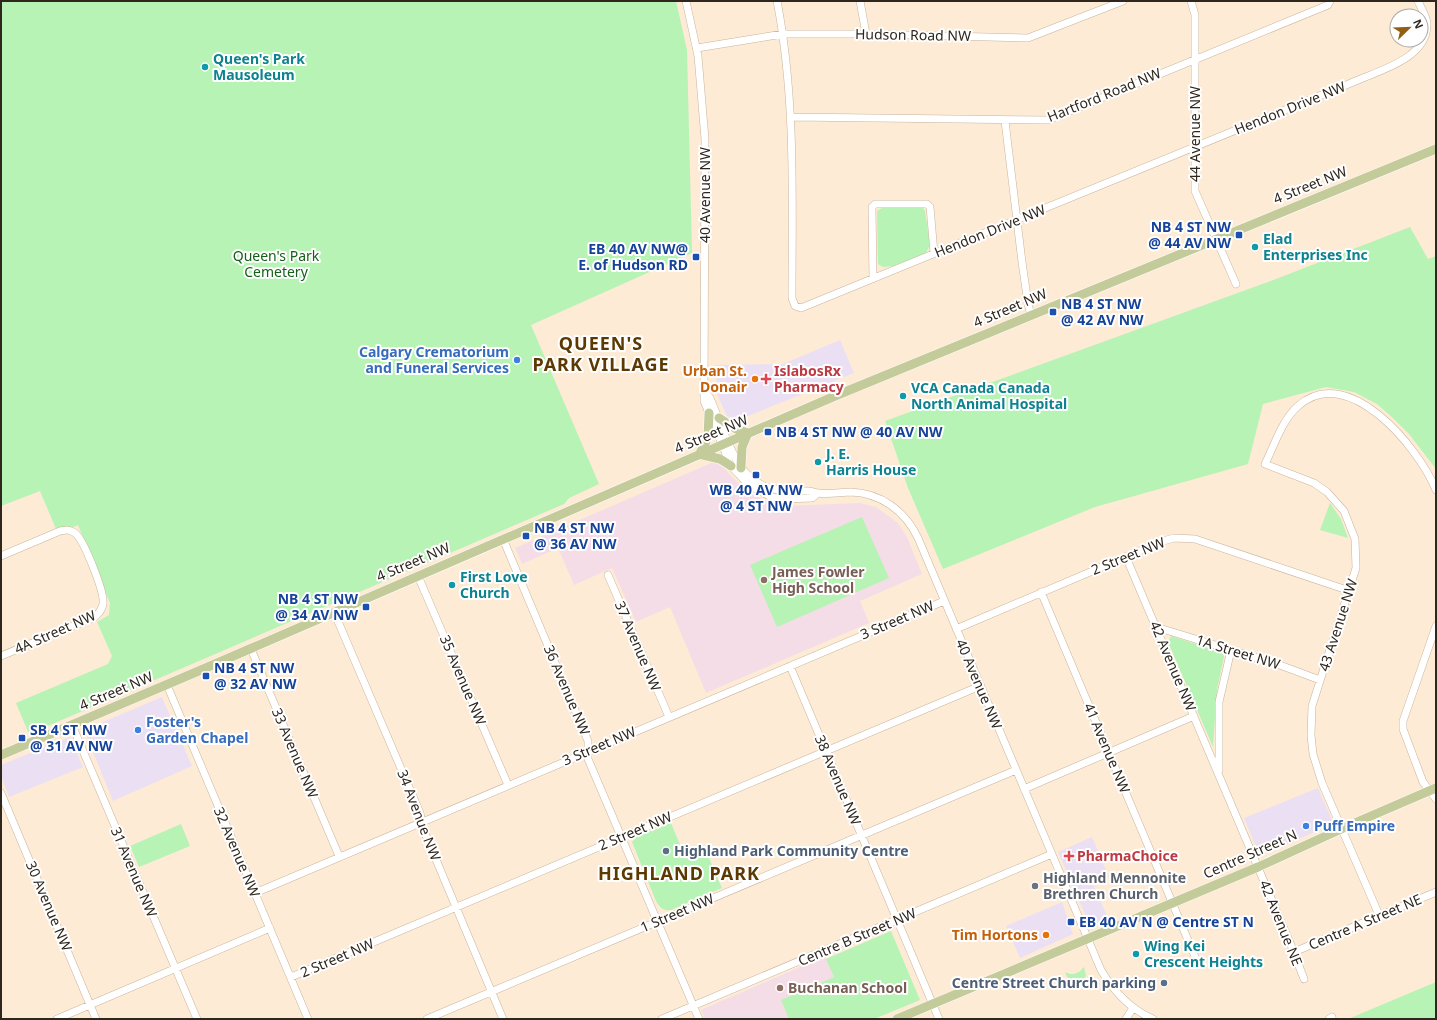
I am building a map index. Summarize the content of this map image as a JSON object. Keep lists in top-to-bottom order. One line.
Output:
{"streets":{"main road":["4 Street NW","Centre Street N"],"street":["Hudson Road NW","Hartford Road NW","Hendon Drive NW","44 Avenue NW","40 Avenue NW","2 Street NW","3 Street NW","43 Avenue NW","4A Street NW","37 Avenue NW","1A Street NW","42 Avenue NW","35 Avenue NW","36 Avenue NW","41 Avenue NW","33 Avenue NW","38 Avenue NW","34 Avenue NW","32 Avenue NW","31 Avenue NW","30 Avenue NW","1 Street NW","Centre A Street NE","42 Avenue NE","Centre B Street NW"]},"crossings":[["Hudson Road NW","Hendon Drive NW"],["Hudson Road NW","40 Avenue NW"],["Hartford Road NW","Hendon Drive NW"],["Hartford Road NW","44 Avenue NW"],["Hendon Drive NW","44 Avenue NW"],["44 Avenue NW","4 Street NW"],["4 Street NW","40 Avenue NW"],["4 Street NW","35 Avenue NW"],["4 Street NW","36 Avenue NW"],["4 Street NW","33 Avenue NW"],["4 Street NW","34 Avenue NW"],["4 Street NW","32 Avenue NW"],["4 Street NW","31 Avenue NW"],["40 Avenue NW","2 Street NW"],["40 Avenue NW","3 Street NW"],["40 Avenue NW","Centre Street N"],["40 Avenue NW","1 Street NW"],["40 Avenue NW","Centre B Street NW"],["2 Street NW","43 Avenue NW"],["2 Street NW","42 Avenue NW"],["2 Street NW","36 Avenue NW"],["2 Street NW","41 Avenue NW"],["2 Street NW","38 Avenue NW"],["2 Street NW","34 Avenue NW"],["2 Street NW","32 Avenue NW"],["3 Street NW","37 Avenue NW"],["3 Street NW","35 Avenue NW"],["3 Street NW","36 Avenue NW"],["3 Street NW","33 Avenue NW"],["3 Street NW","38 Avenue NW"],["3 Street NW","34 Avenue NW"],["3 Street NW","32 Avenue NW"],["43 Avenue NW","1A Street NW"],["43 Avenue NW","Centre Street N"],["43 Avenue NW","Centre A Street NE"],["1A Street NW","42 Avenue NW"],["42 Avenue NW","Centre Street N"],["42 Avenue NW","42 Avenue NE"],["36 Avenue NW","1 Street NW"],["36 Avenue NW","Centre B Street NW"],["41 Avenue NW","Centre Street N"],["38 Avenue NW","Centre Street N"],["38 Avenue NW","1 Street NW"],["38 Avenue NW","Centre B Street NW"],["34 Avenue NW","1 Street NW"],["Centre Street N","42 Avenue NE"],["Centre A Street NE","42 Avenue NE"]],"districts":["QUEEN'S PARK VILLAGE","HIGHLAND PARK"],"parks":["Queen's Park Cemetery"],"places":{"other":["Queen's Park Mausoleum","Elad Enterprises Inc","Calgary Crematorium and Funeral Services","Urban St. Donair","VCA Canada Canada North Animal Hospital","J. E. Harris House","James Fowler High School","First Love Church","Foster's Garden Chapel","Puff Empire","Highland Park Community Centre","Highland Mennonite Brethren Church","Tim Hortons","Wing Kei Crescent Heights","Centre Street Church parking","Buchanan School"],"transit":["NB 4 ST NW @ 44 AV NW","EB 40 AV NW@ E. of Hudson RD","NB 4 ST NW @ 42 AV NW","NB 4 ST NW @ 40 AV NW","WB 40 AV NW @ 4 ST NW","NB 4 ST NW @ 36 AV NW","NB 4 ST NW @ 34 AV NW","NB 4 ST NW @ 32 AV NW","SB 4 ST NW @ 31 AV NW","EB 40 AV N @ Centre ST N"],"health":["IslabosRx Pharmacy","PharmaChoice"]},"north":"top right"}
